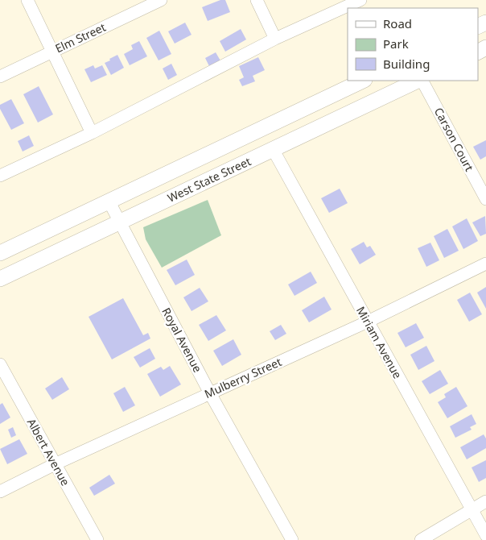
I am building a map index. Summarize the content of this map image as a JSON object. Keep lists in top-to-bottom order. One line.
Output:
{"streets":{"main road":["West State Street"],"street":["Elm Street","Carson Court","Royal Avenue","Miriam Avenue","Mulberry Street","Albert Avenue"]},"crossings":[["West State Street","Royal Avenue"],["West State Street","Miriam Avenue"],["Royal Avenue","Mulberry Street"],["Miriam Avenue","Mulberry Street"],["Mulberry Street","Albert Avenue"]],"legend":["Road","Park","Building"]}
